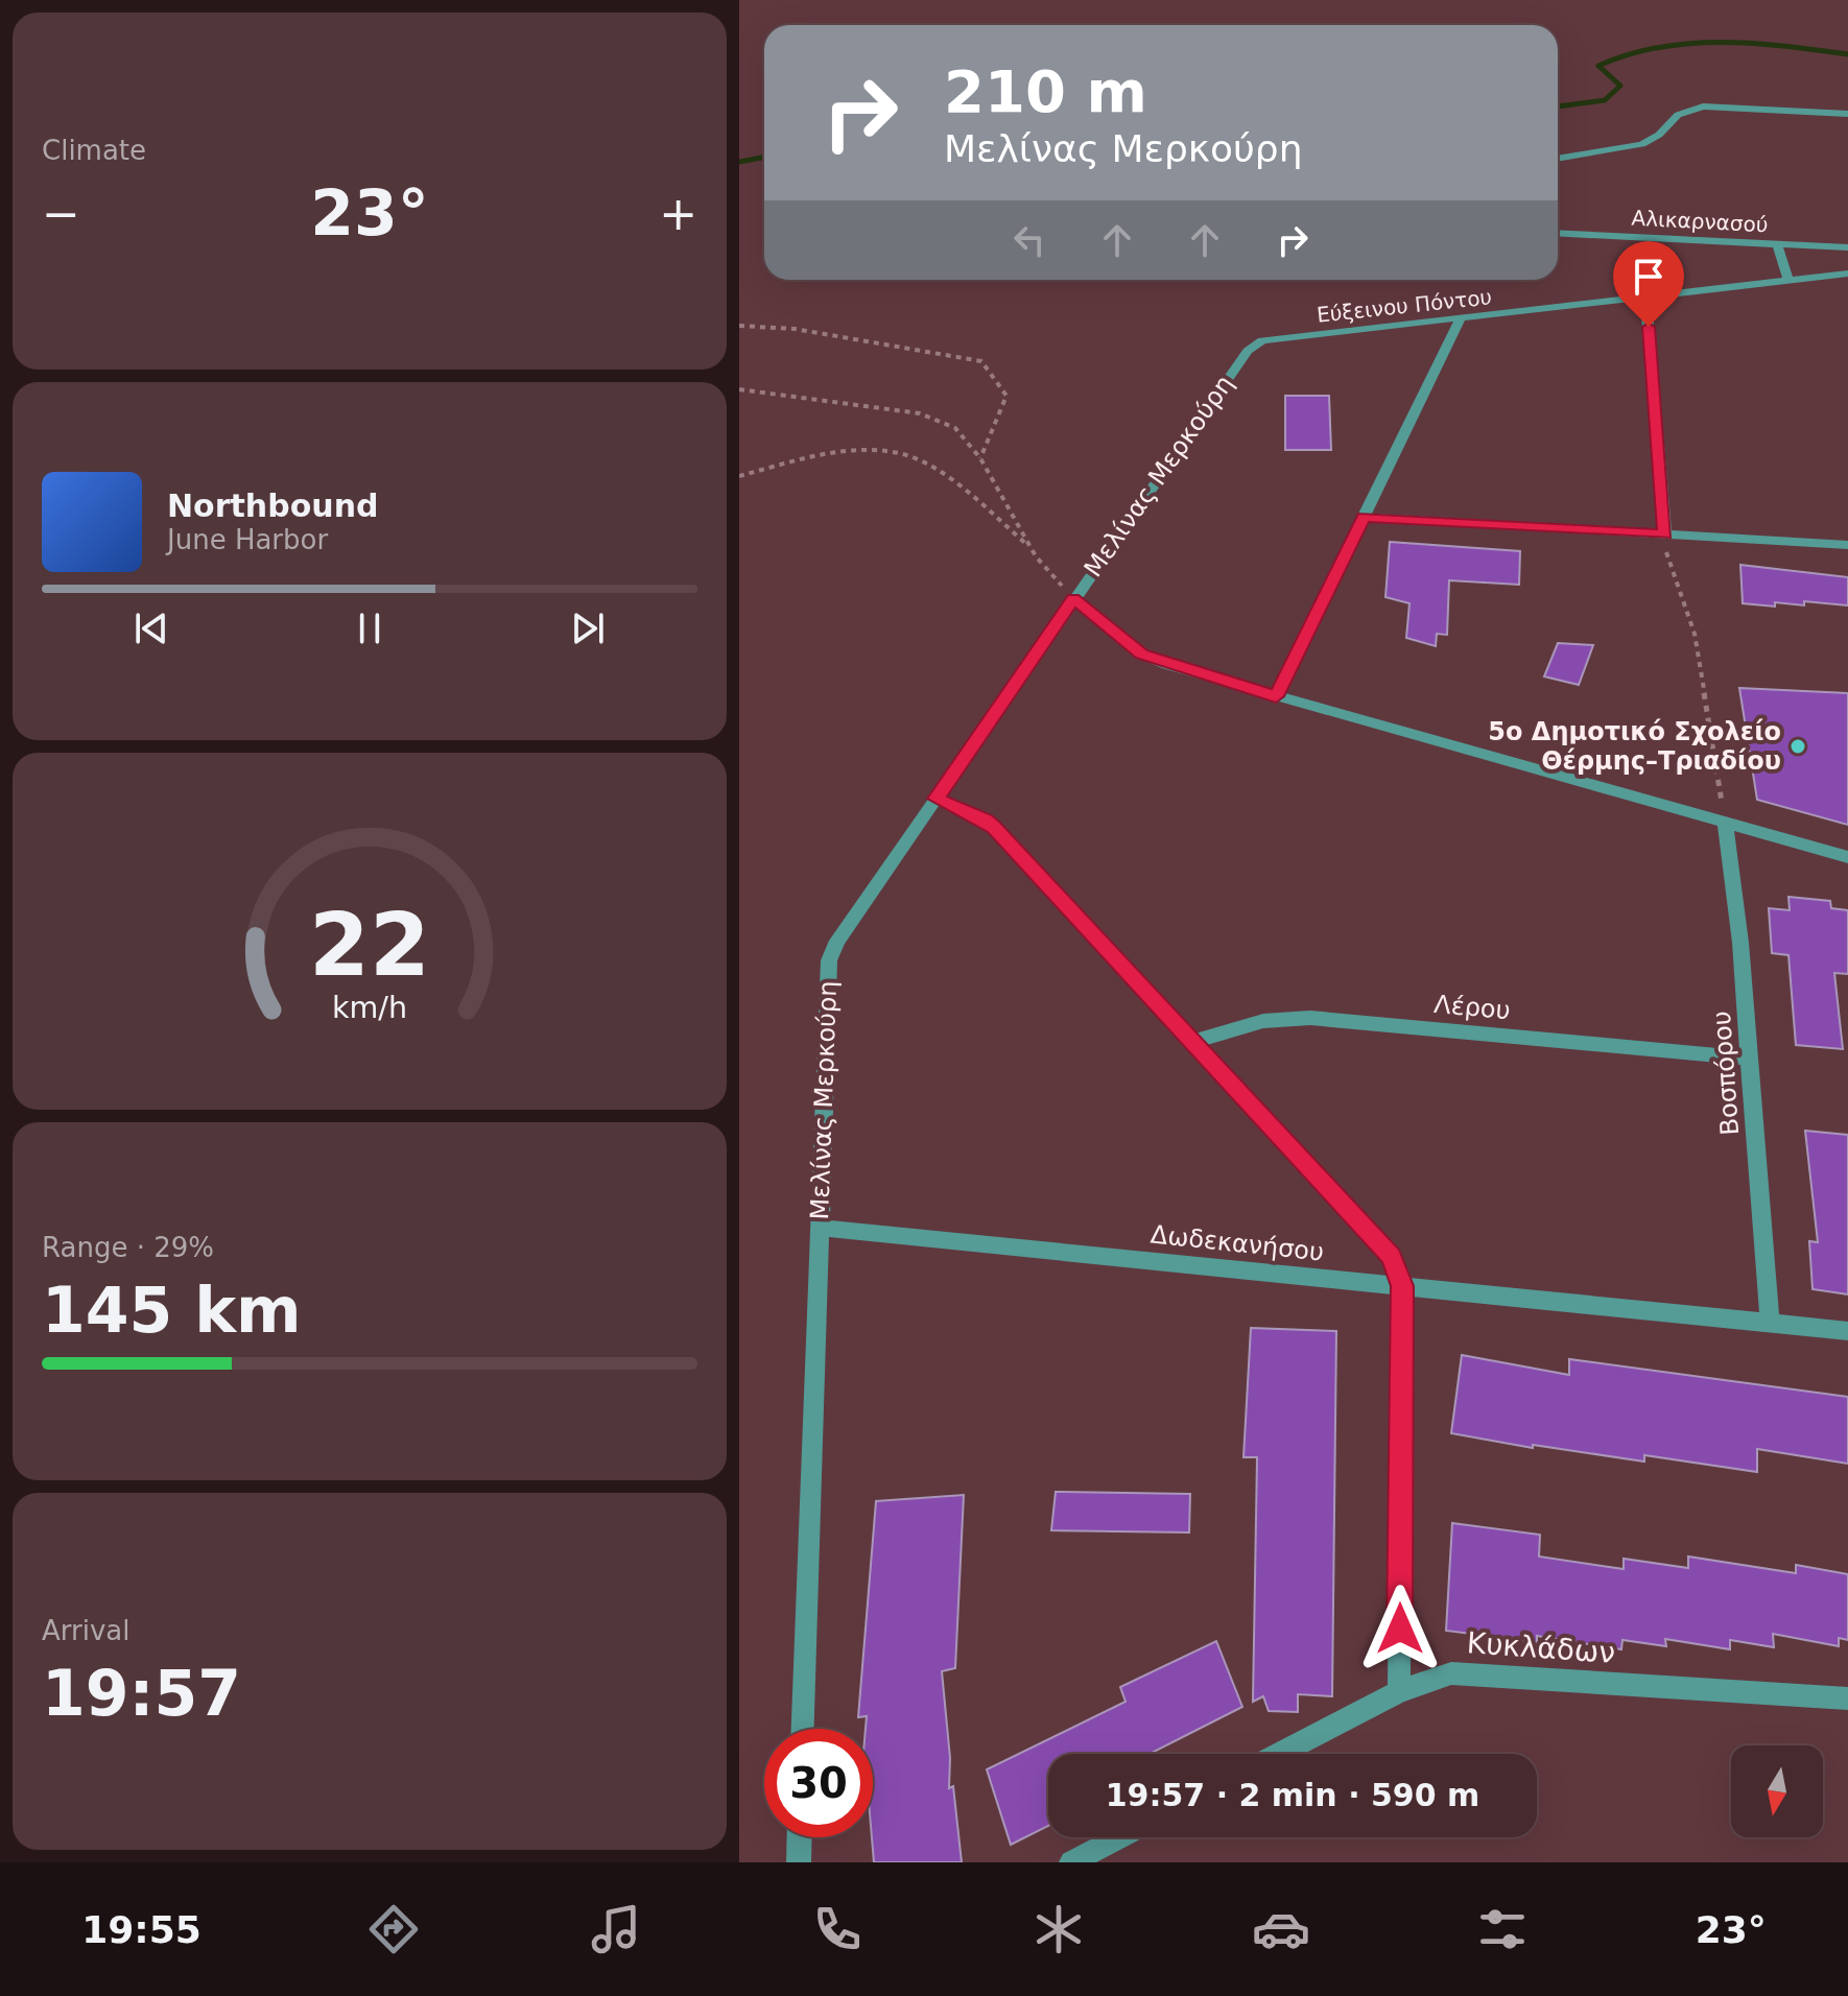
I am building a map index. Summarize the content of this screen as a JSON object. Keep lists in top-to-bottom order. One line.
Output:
{"streets":{"street":["Αλικαρνασού","Εύξεινου Πόντου","Μελίνας Μερκούρη","Λέρου","Βοσπόρου","Δωδεκανήσου","Κυκλάδων"]},"crossings":[["Εύξεινου Πόντου","Μελίνας Μερκούρη"],["Μελίνας Μερκούρη","Δωδεκανήσου"],["Λέρου","Βοσπόρου"],["Βοσπόρου","Δωδεκανήσου"]],"places":["5ο Δημοτικό Σχολείο Θέρμης–Τριαδίου"],"north":"bottom","page":{"tile":["Climate",["Range · 29%","145 km"],["Arrival","19:57"]],"turn":["210 m","Μελίνας Μερκούρη"],"heat":["−","23°","+"],"song":["Northbound","June Harbor"],"limit":"30","trip":"19:57 · 2 min · 590 m","tabs":["19:55","23°"],"gauge":["22","km/h"]}}
